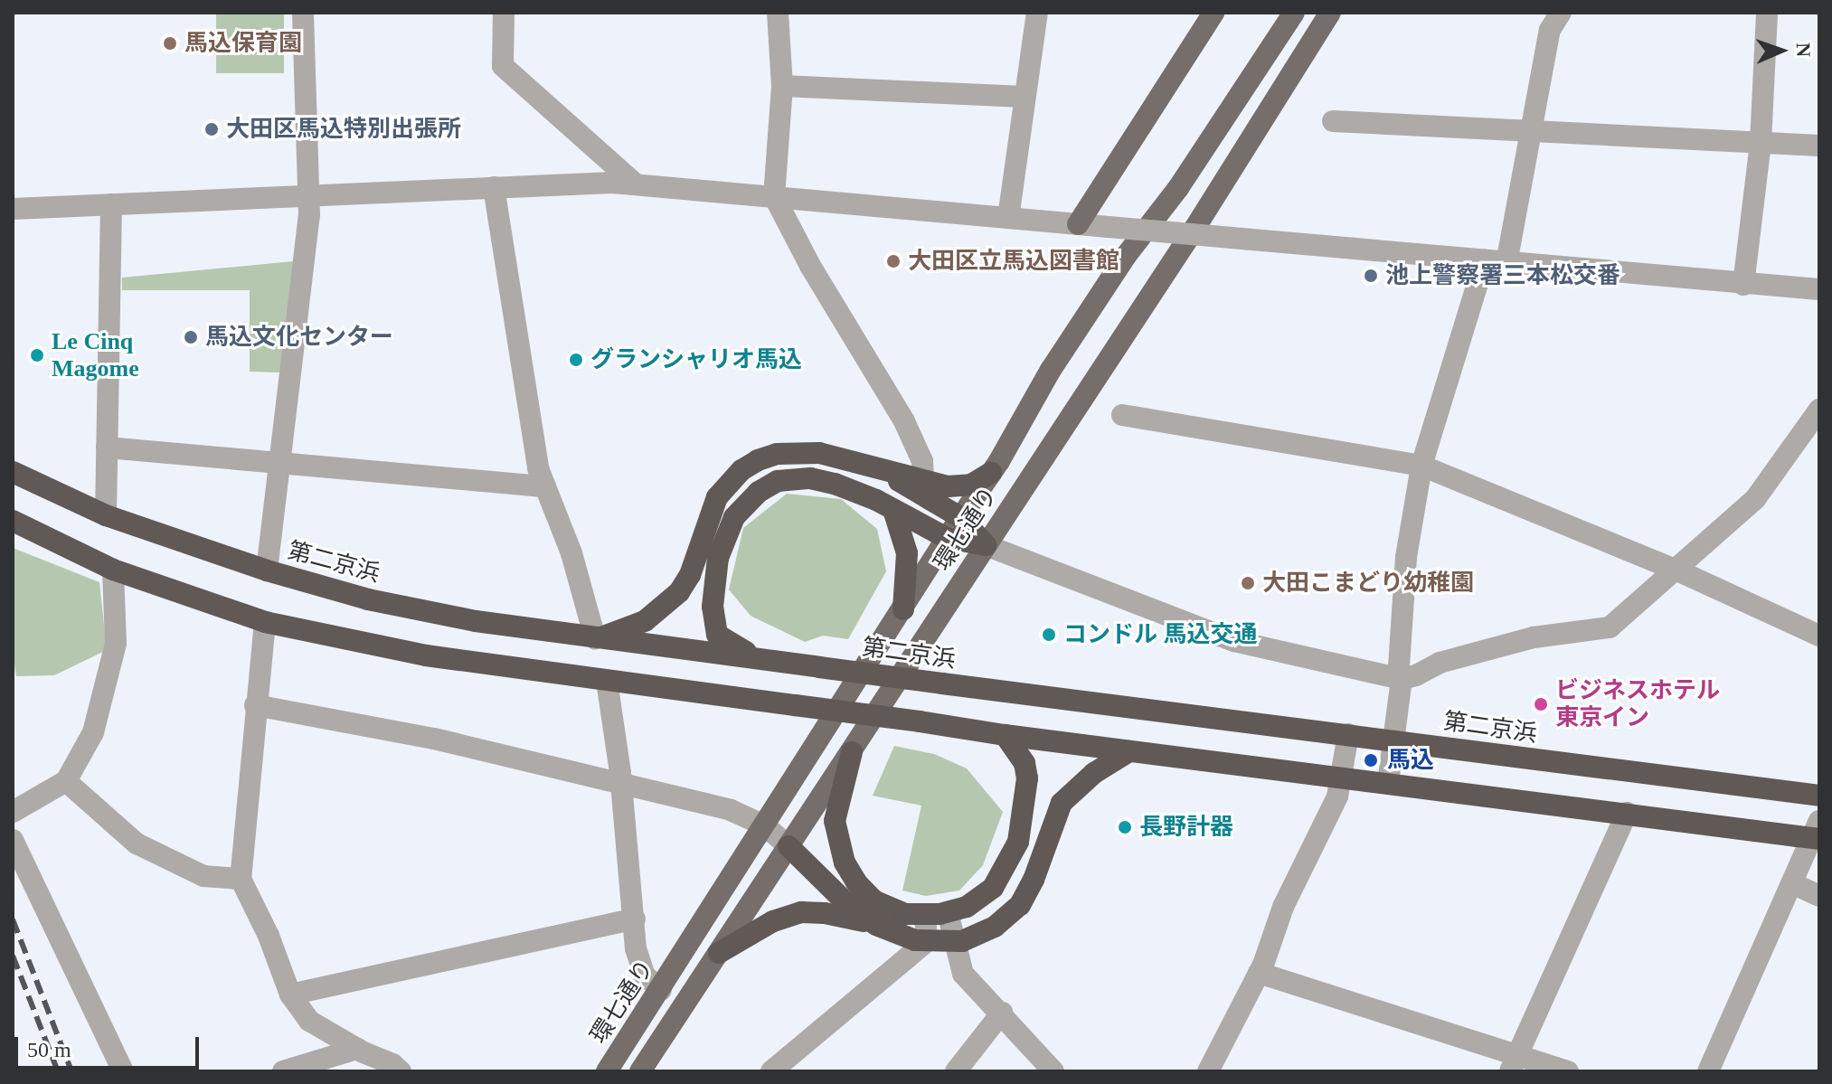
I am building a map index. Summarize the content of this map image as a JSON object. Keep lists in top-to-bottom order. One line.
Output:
{"streets":{"highway":["第二京浜"],"main road":["環七通り"]},"places":["馬込保育園","大田区馬込特別出張所","大田区立馬込図書館","池上警察署三本松交番","馬込文化センター","Le Cinq Magome","グランシャリオ馬込","大田こまどり幼稚園","コンドル 馬込交通","ビジネスホテル 東京イン","馬込","長野計器"],"scale_bar":"50 m","north":"right"}
